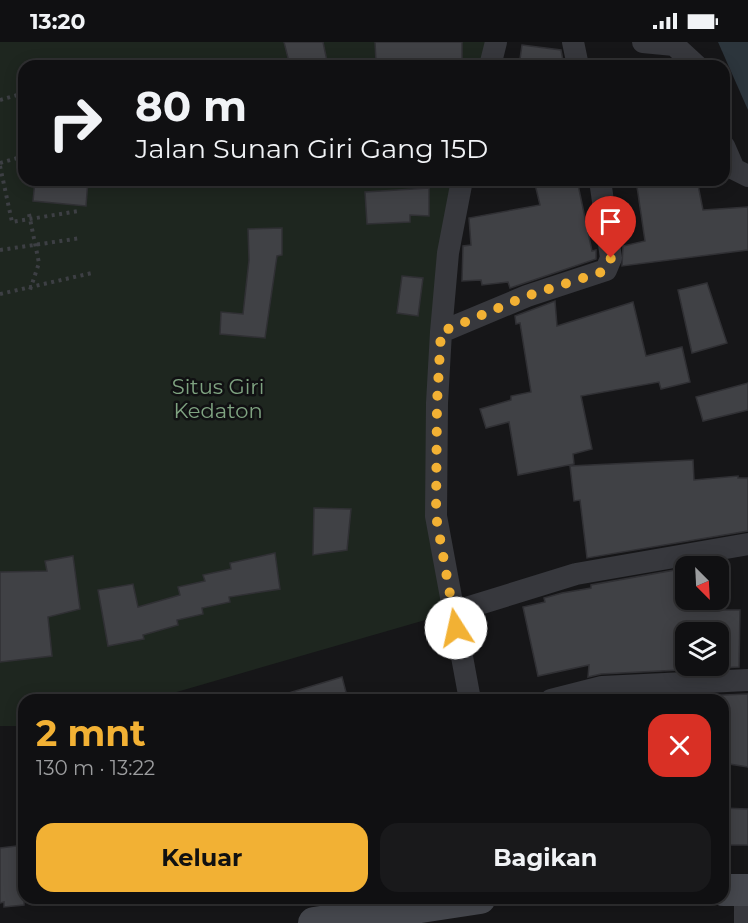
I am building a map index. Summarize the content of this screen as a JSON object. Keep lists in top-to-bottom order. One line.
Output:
{"parks":["Situs Giri Kedaton"],"north":"bottom right","page":{"status":"13:20","turn":["80 m","Jalan Sunan Giri Gang 15D"],"heading":["2 mnt","130 m · 13:22"],"buttons":["Keluar","Bagikan"]}}
